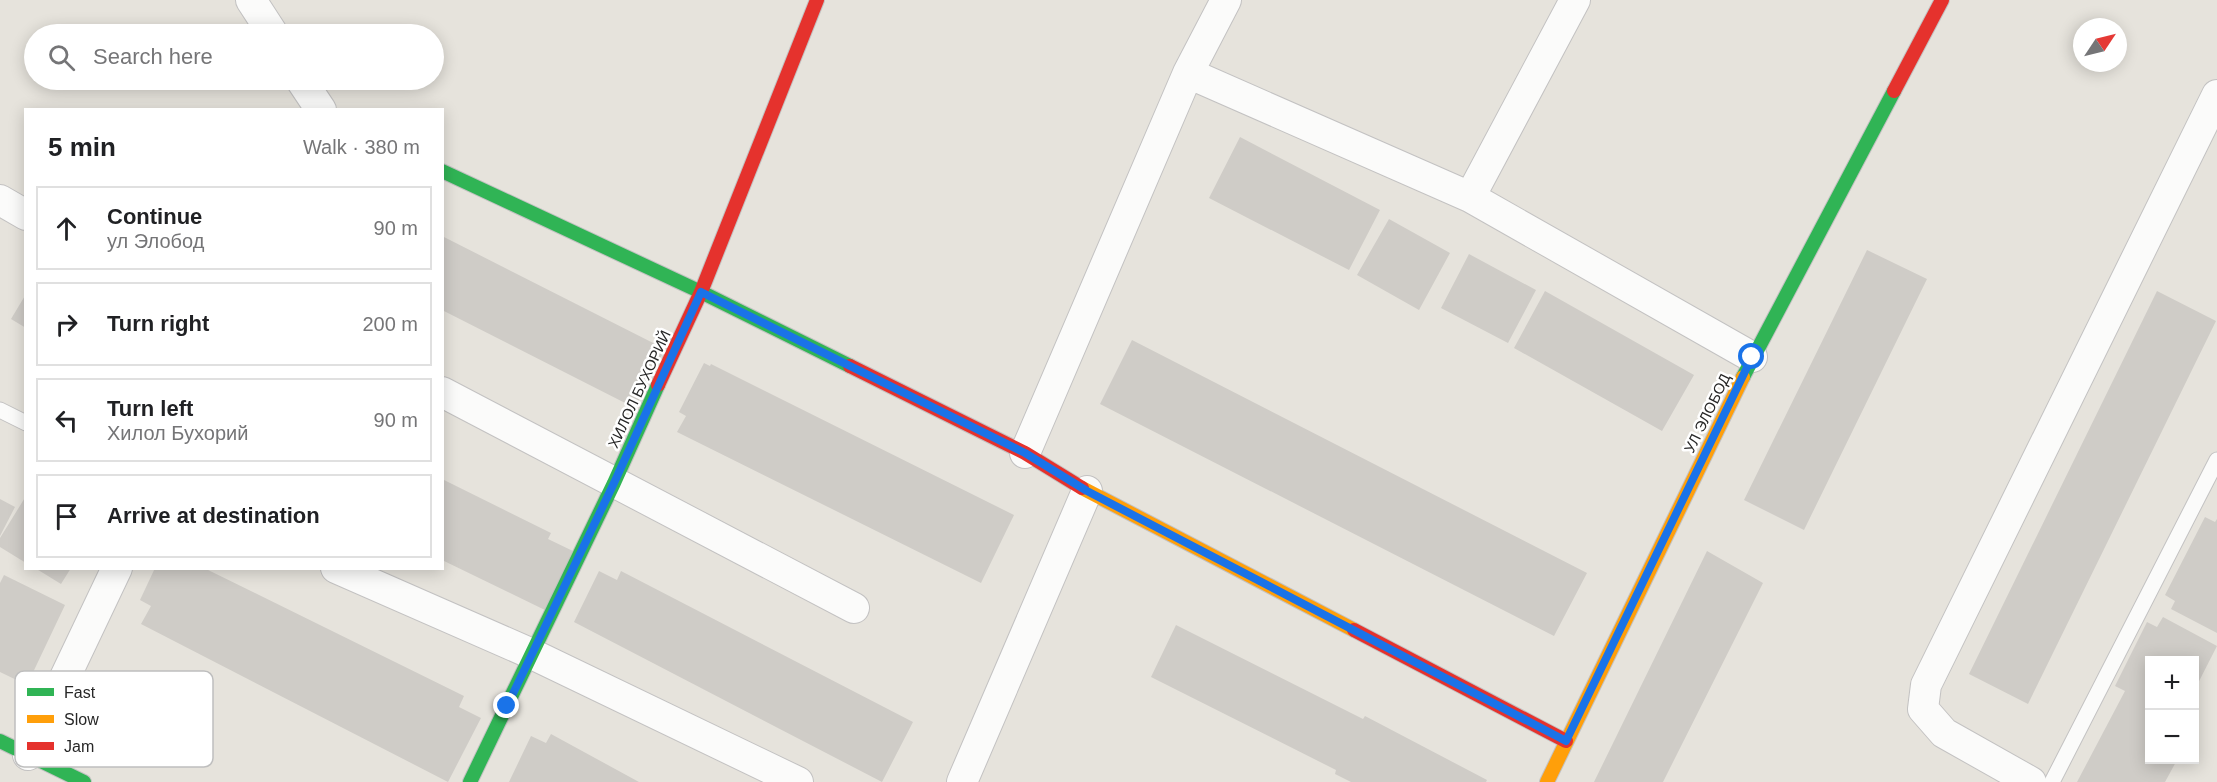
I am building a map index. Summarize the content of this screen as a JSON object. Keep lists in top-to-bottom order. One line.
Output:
{"streets":{"street":["ХИЛОЛ БУХОРИЙ","УЛ ЭЛОБОД"]},"legend":["Fast","Slow","Jam"],"north":"top right","page":{"search":"Search here","heading":["5 min","Walk · 380 m"],"list":[["Continue","ул Элобод","90 m"],["Turn right","200 m"],["Turn left","Хилол Бухорий","90 m"],"Arrive at destination"],"map_buttons":["+","−"]}}
